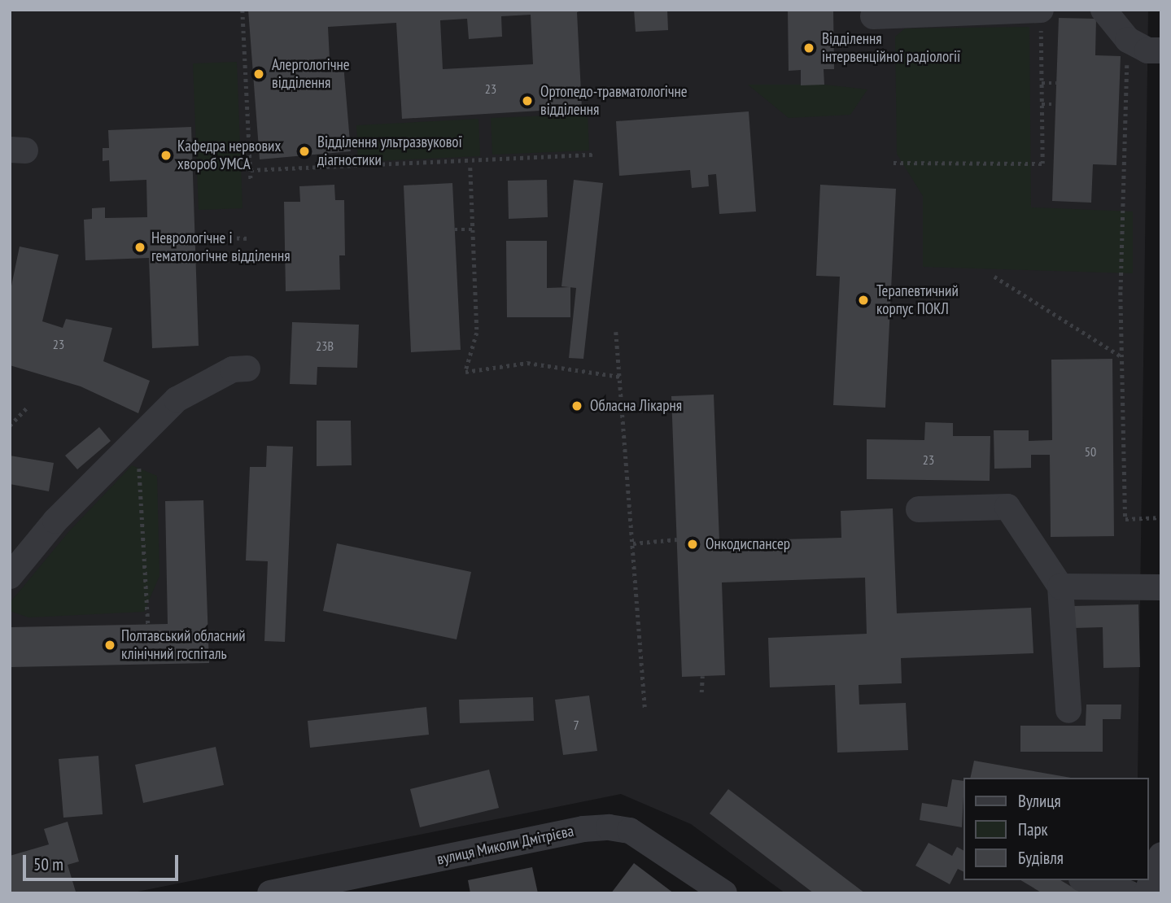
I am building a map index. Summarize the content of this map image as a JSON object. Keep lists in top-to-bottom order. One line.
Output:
{"streets":{"street":["вулиця Миколи Дмітрієва"]},"places":["Відділення інтервенційної радіології","Алергологічне відділення","Ортопедо-травматологічне відділення","Відділення ультразвукової діагностики","Кафедра нервових хвороб УМСА","Неврологічне і гематологічне відділення","Терапевтичний корпус ПОКЛ","Обласна Лікарня","Онкодиспансер","Полтавський обласний клінічний госпіталь"],"house_numbers":["23","23","23В","50","23","7"],"legend":["Вулиця","Парк","Будівля"],"scale_bar":"50 m"}
